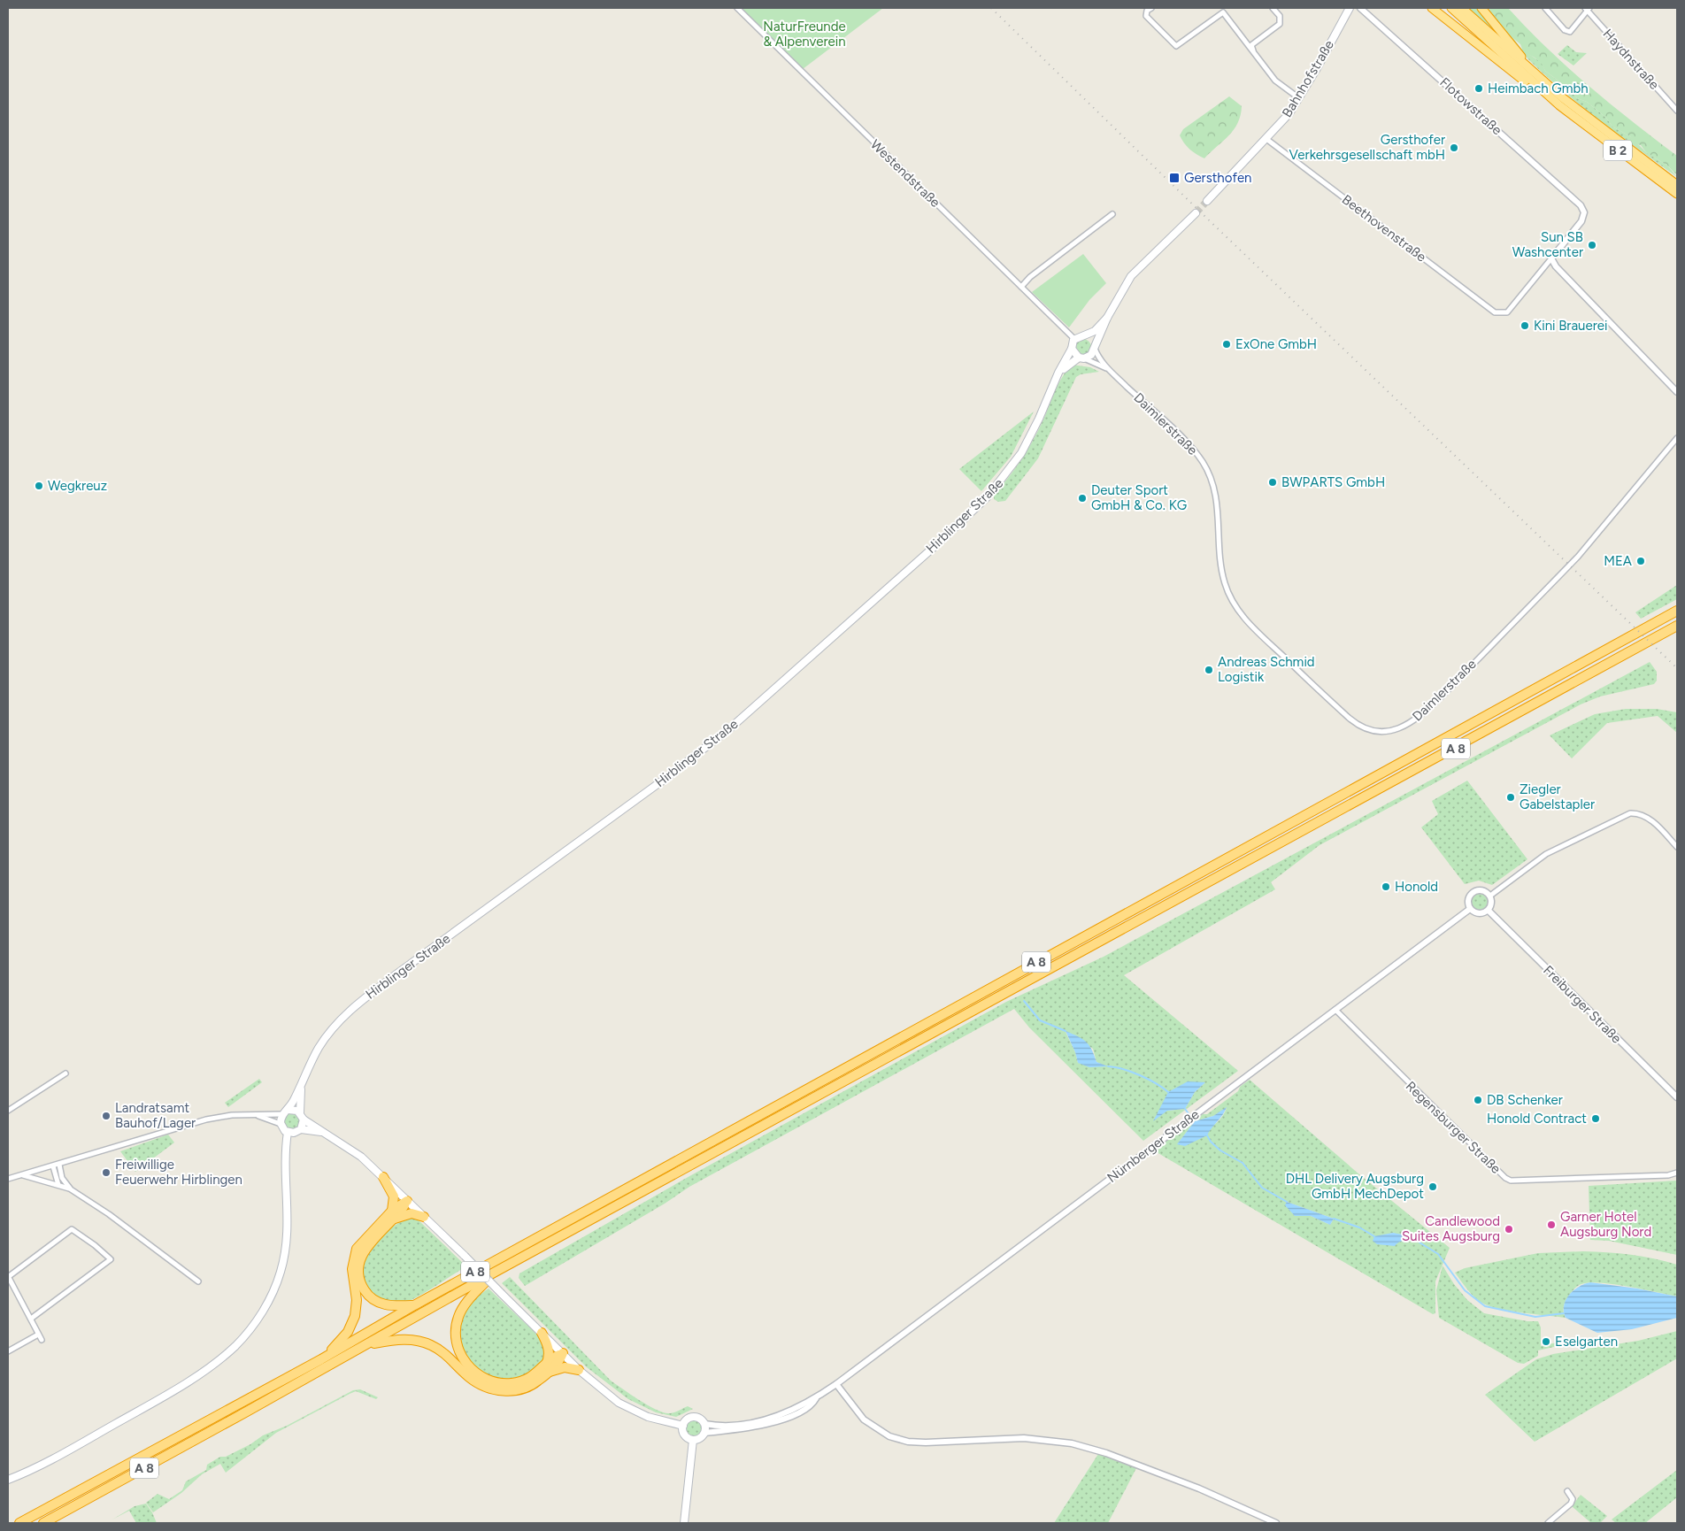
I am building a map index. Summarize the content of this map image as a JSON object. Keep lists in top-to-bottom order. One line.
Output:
{"streets":{"highway":["B 2","A 8"],"main road":["Bahnhofstraße","Hirblinger Straße"],"street":["Haydnstraße","Flotowstraße","Westendstraße","Beethovenstraße","Daimlerstraße","Freiburger Straße","Regensburger Straße","Nürnberger Straße"]},"crossings":[["Bahnhofstraße","Beethovenstraße"],["Flotowstraße","Beethovenstraße"],["Westendstraße","Daimlerstraße"],["Westendstraße","Hirblinger Straße"],["Daimlerstraße","Hirblinger Straße"],["Freiburger Straße","Nürnberger Straße"],["Regensburger Straße","Nürnberger Straße"]],"parks":["NaturFreunde & Alpenverein"],"places":{"other":["Heimbach Gmbh","Gersthofer Verkehrsgesellschaft mbH","Sun SB Washcenter","Kini Brauerei","ExOne GmbH","BWPARTS GmbH","Wegkreuz","Deuter Sport GmbH & Co. KG","MEA","Andreas Schmid Logistik","Ziegler Gabelstapler","Honold","DB Schenker","Landratsamt Bauhof/Lager","Honold Contract","Freiwillige Feuerwehr Hirblingen","DHL Delivery Augsburg GmbH MechDepot","Garner Hotel Augsburg Nord","Candlewood Suites Augsburg","Eselgarten"],"transit":["Gersthofen"]}}
